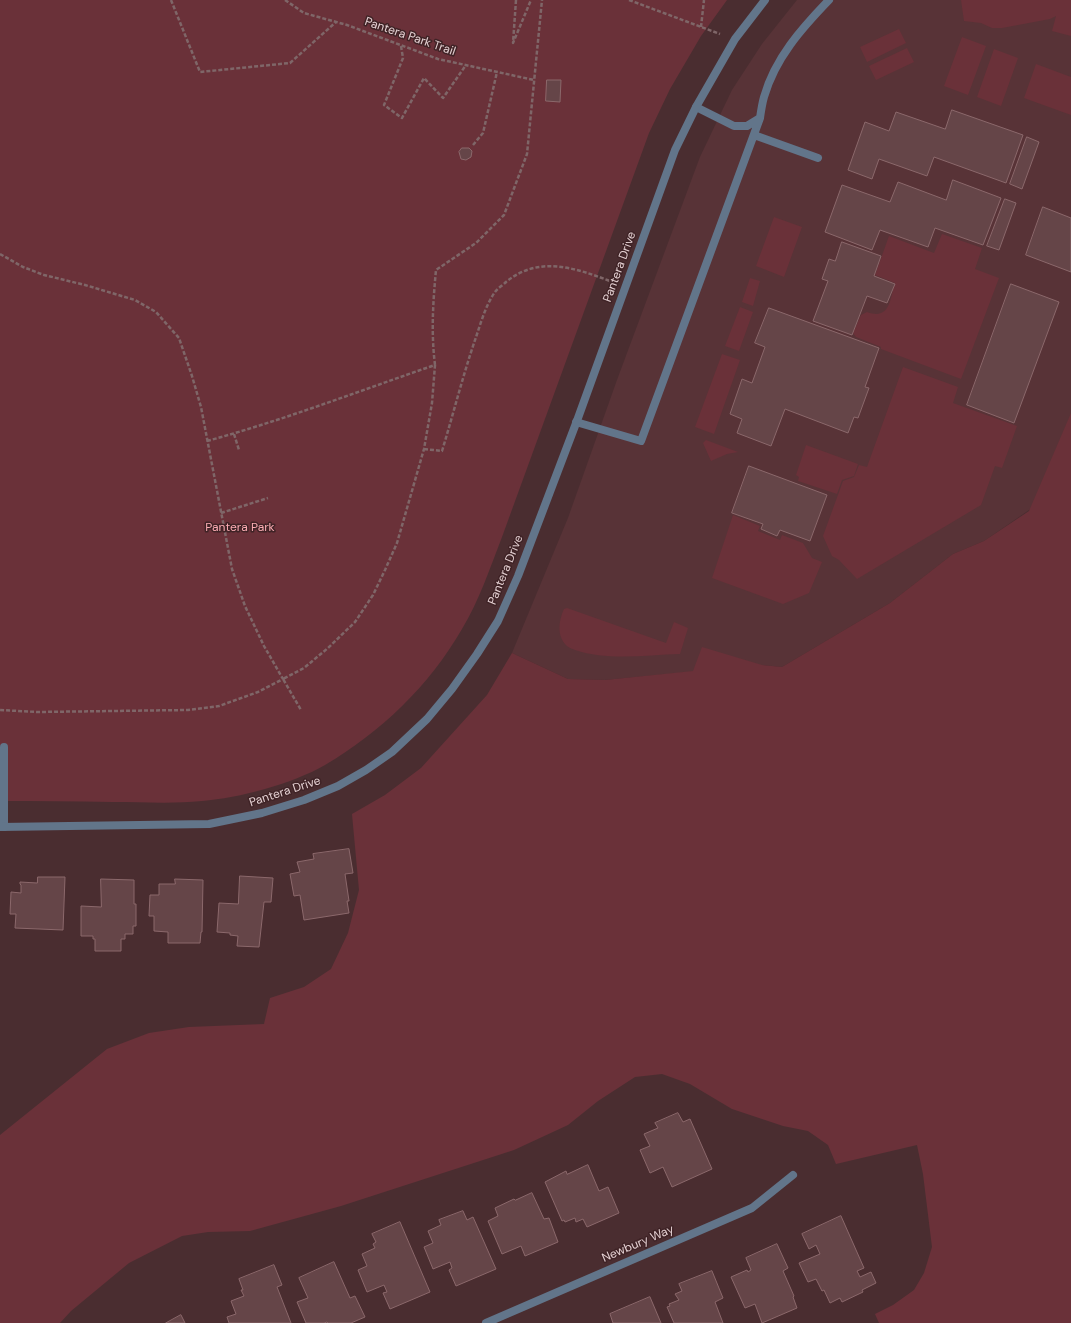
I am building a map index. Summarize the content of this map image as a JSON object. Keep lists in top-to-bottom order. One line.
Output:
{"streets":{"street":["Pantera Drive","Newbury Way"],"path":["Pantera Park Trail"]},"parks":["Pantera Park"]}
